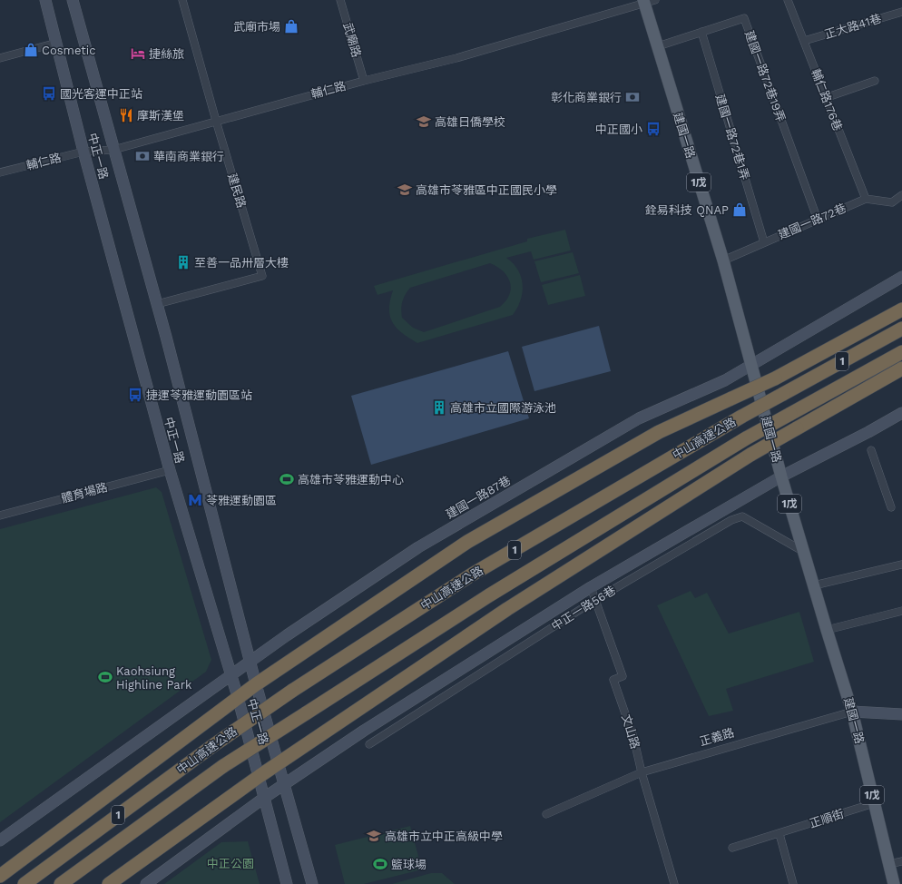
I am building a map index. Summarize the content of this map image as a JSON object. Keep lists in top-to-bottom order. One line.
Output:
{"streets":{"highway":["1","中山高速公路"],"main road":["建國一路","1戊"],"street":["正大路41巷","武廟路","建國一路72巷19弄","輔仁路","輔仁路176巷","建國一路72巷1弄","中正一路","建民路","建國一路72巷","體育場路","建國一路87巷","中正一路56巷","文山路","正義路","正順街"]},"crossings":[["正大路41巷","輔仁路176巷"],["武廟路","輔仁路"],["建國一路72巷19弄","建國一路"],["建國一路72巷19弄","建國一路72巷1弄"],["建國一路72巷19弄","建國一路72巷"],["輔仁路","建國一路"],["輔仁路","中正一路"],["輔仁路","建民路"],["輔仁路176巷","建國一路72巷"],["建國一路","建國一路72巷"],["建國一路","建國一路87巷"],["建國一路","中正一路56巷"],["建國一路","正義路"],["建國一路","正順街"],["建國一路72巷1弄","建國一路72巷"],["中正一路","建民路"],["中正一路","體育場路"],["中正一路","建國一路87巷"],["中正一路56巷","文山路"],["文山路","正義路"]],"parks":["中正公園"],"places":{"shop":["武廟市場","Cosmetic","銓易科技 QNAP"],"hotel":["捷絲旅"],"bus stop":["國光客運中正站","中正國小","捷運苓雅運動園區站"],"bank":["彰化商業銀行","華南商業銀行"],"restaurant":["摩斯漢堡"],"school or university":["高雄日僑學校","高雄市苓雅區中正國民小學","高雄市立中正高級中學"],"building":["至善一品卅層大樓","高雄市立國際游泳池"],"sports":["高雄市苓雅運動中心","Kaohsiung Highline Park","籃球場"],"metro station":["苓雅運動園區"]}}
